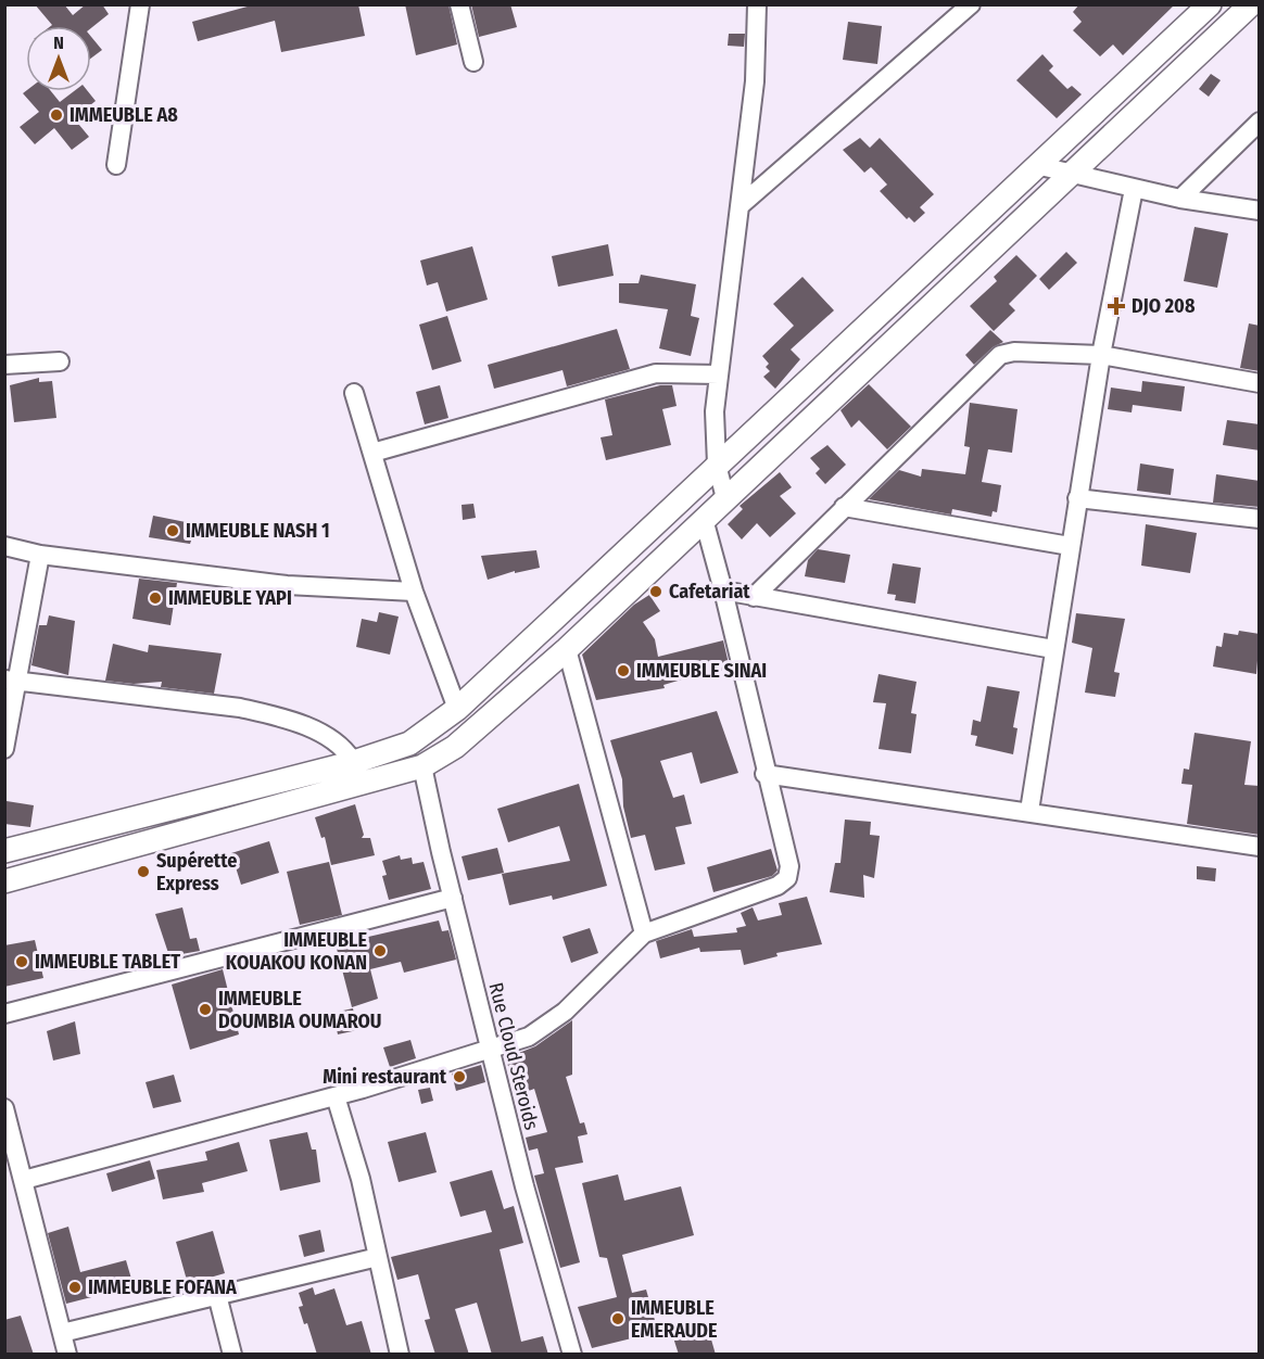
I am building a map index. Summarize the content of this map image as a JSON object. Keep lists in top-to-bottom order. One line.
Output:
{"streets":{"street":["Rue Cloud Steroids"]},"places":{"other":["IMMEUBLE A8","IMMEUBLE NASH 1","Cafetariat","IMMEUBLE YAPI","IMMEUBLE SINAI","Supérette Express","IMMEUBLE KOUAKOU KONAN","IMMEUBLE TABLET","IMMEUBLE DOUMBIA OUMAROU","Mini restaurant","IMMEUBLE FOFANA","IMMEUBLE EMERAUDE"],"health":["DJO 208"]},"north":"top"}
